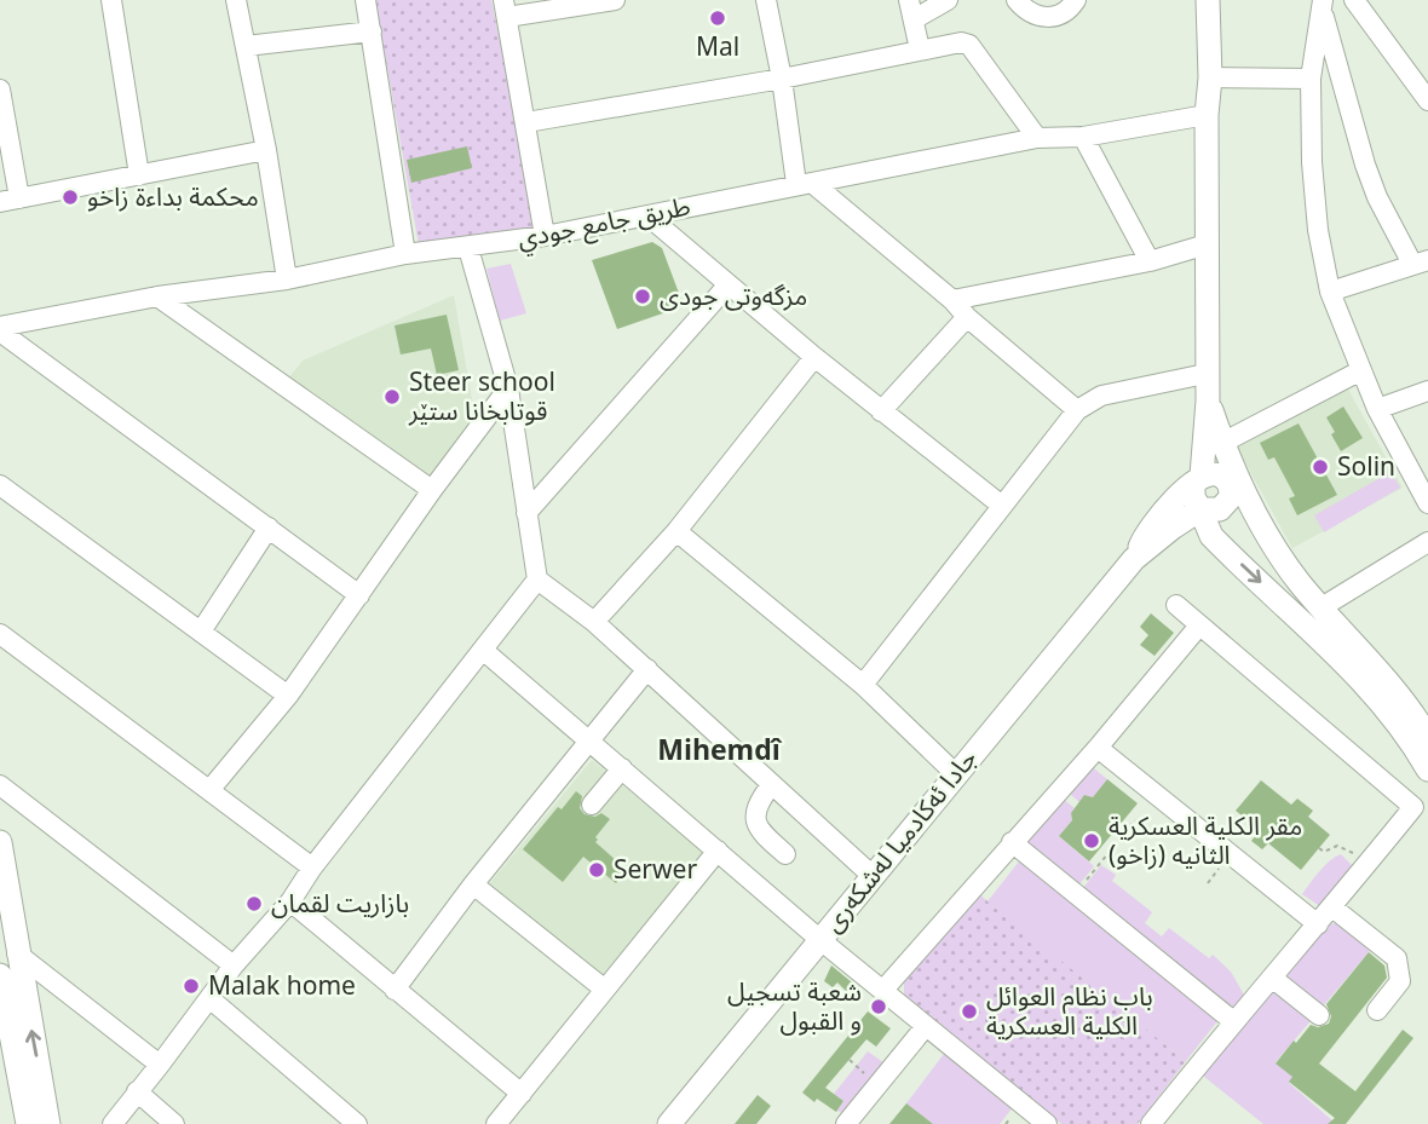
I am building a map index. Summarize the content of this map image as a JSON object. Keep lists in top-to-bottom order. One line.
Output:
{"streets":{"main road":["جادا ئه‌كادميا له‌شكه‌رى"],"street":["طريق جامع جودي"]},"districts":["Mihemdî"],"places":["Mal","محكمة بداءة زاخو","مزگەوتی جودی","Steer school قوتابخانا ستێر","Solin","مقر الكلية العسكرية الثانيه (زاخو)","Serwer","بازاريت لقمان","Malak home","شعبة تسجيل و القبول","باب نظام العوائل الكلية العسكرية"]}
